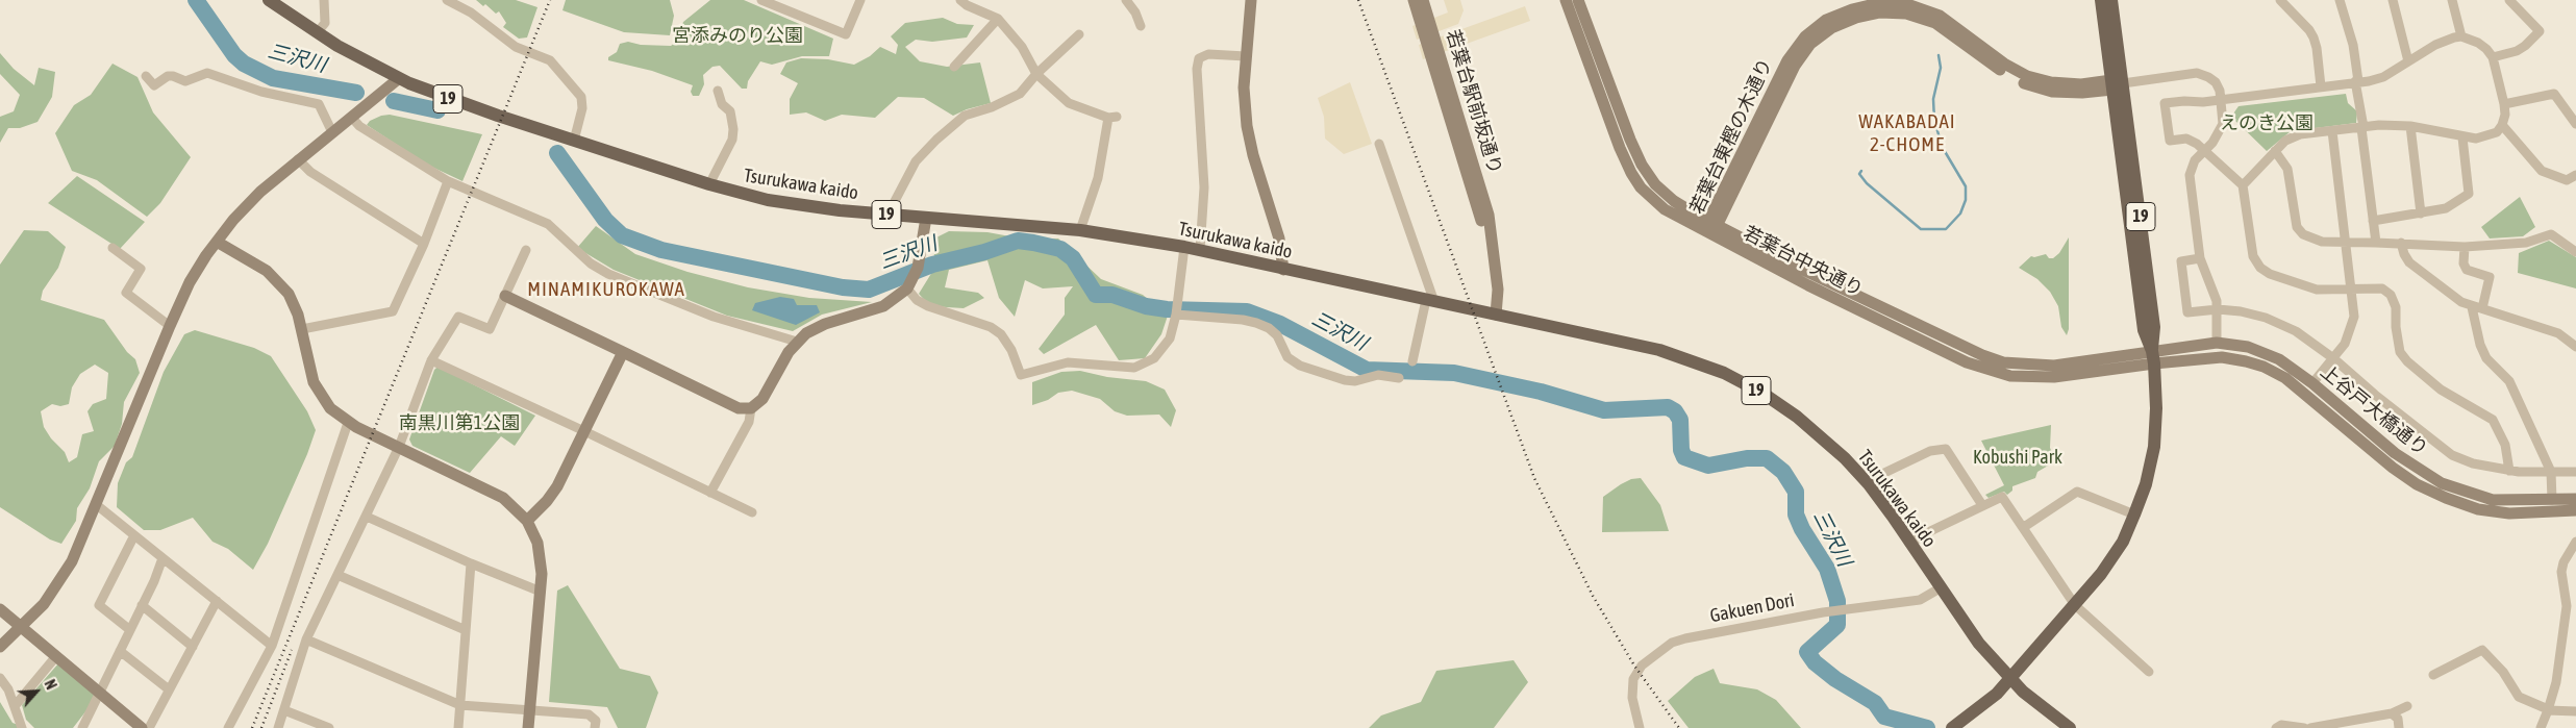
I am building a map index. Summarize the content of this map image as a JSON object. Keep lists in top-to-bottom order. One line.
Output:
{"streets":{"main road":["19","Tsurukawa kaido"],"street":["若葉台駅前坂通り","若葉台東樫の木通り","若葉台中央通り","上谷戸大橋通り","Gakuen Dori"]},"crossings":[["19","若葉台東樫の木通り"],["19","Tsurukawa kaido"],["19","若葉台中央通り"],["19","上谷戸大橋通り"],["若葉台東樫の木通り","若葉台中央通り"],["Tsurukawa kaido","Gakuen Dori"],["若葉台中央通り","上谷戸大橋通り"]],"districts":["WAKABADAI 2-CHOME","MINAMIKUROKAWA"],"water":["三沢川"],"parks":["宮添みのり公園","えのき公園","南黒川第1公園","Kobushi Park"],"north":"top right"}
